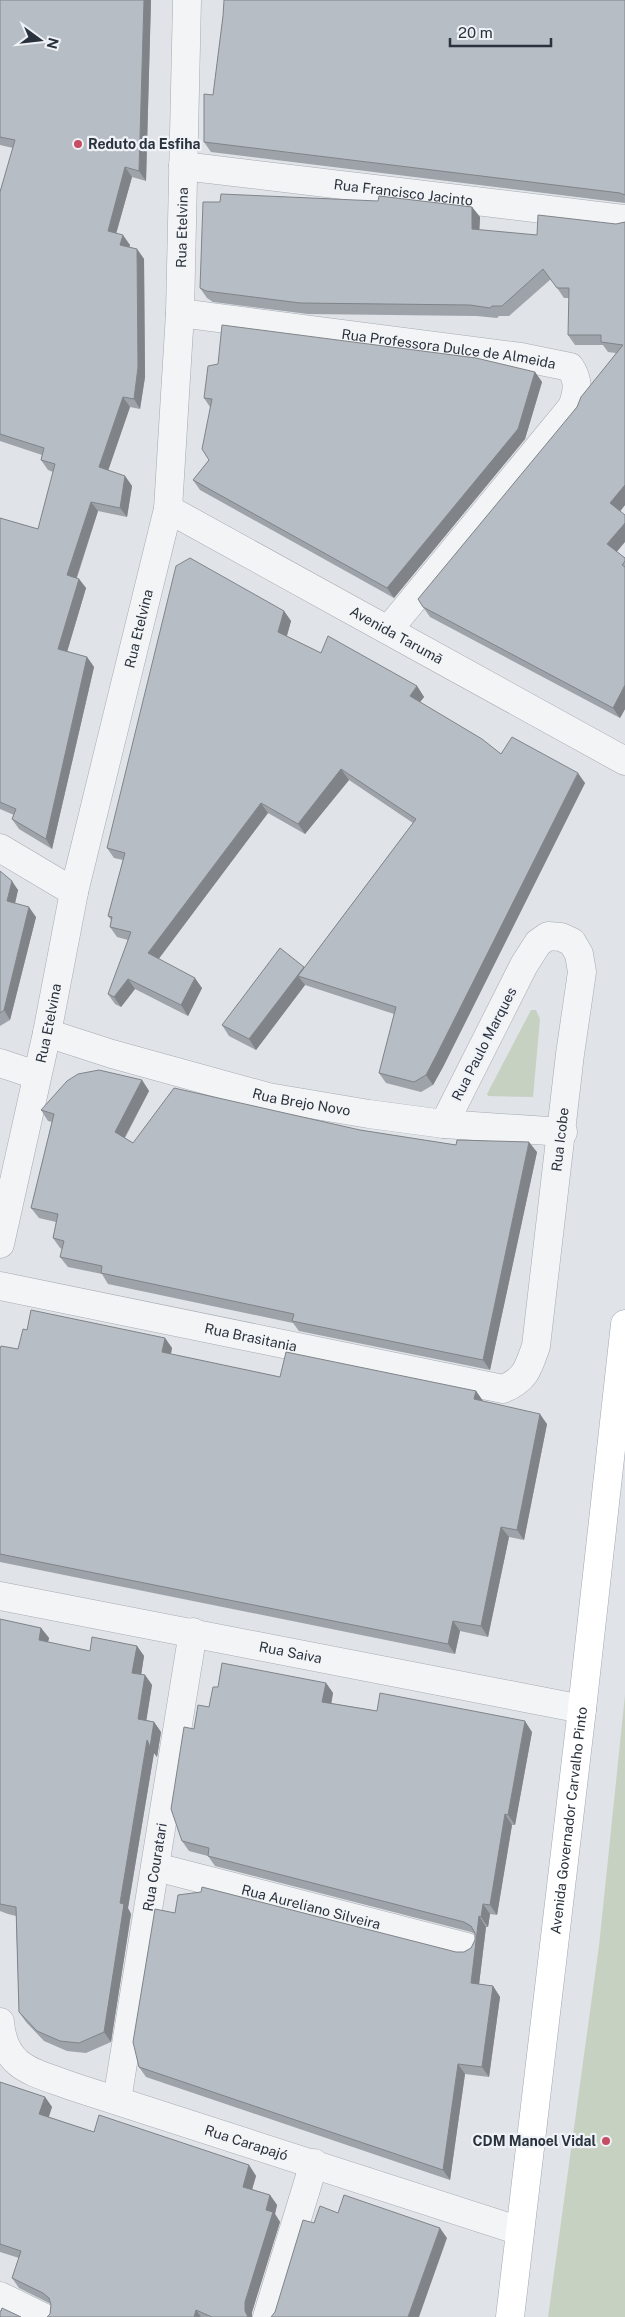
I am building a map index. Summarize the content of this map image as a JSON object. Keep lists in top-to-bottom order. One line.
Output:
{"streets":{"main road":["Avenida Governador Carvalho Pinto"],"street":["Rua Francisco Jacinto","Rua Etelvina","Rua Professora Dulce de Almeida","Avenida Tarumã","Rua Paulo Marques","Rua Brejo Novo","Rua Icobe","Rua Brasitania","Rua Saiva","Rua Couratari","Rua Aureliano Silveira","Rua Carapajó"]},"crossings":[["Rua Francisco Jacinto","Rua Etelvina"],["Rua Etelvina","Rua Professora Dulce de Almeida"],["Rua Etelvina","Avenida Tarumã"],["Rua Etelvina","Rua Brejo Novo"],["Rua Professora Dulce de Almeida","Avenida Tarumã"],["Rua Paulo Marques","Rua Brejo Novo"],["Rua Paulo Marques","Rua Icobe"],["Rua Brejo Novo","Rua Icobe"],["Rua Icobe","Rua Brasitania"],["Rua Saiva","Avenida Governador Carvalho Pinto"],["Rua Saiva","Rua Couratari"],["Avenida Governador Carvalho Pinto","Rua Carapajó"],["Rua Couratari","Rua Aureliano Silveira"],["Rua Couratari","Rua Carapajó"]],"places":["Reduto da Esfiha","CDM Manoel Vidal"],"scale_bar":"20 m","north":"right"}
